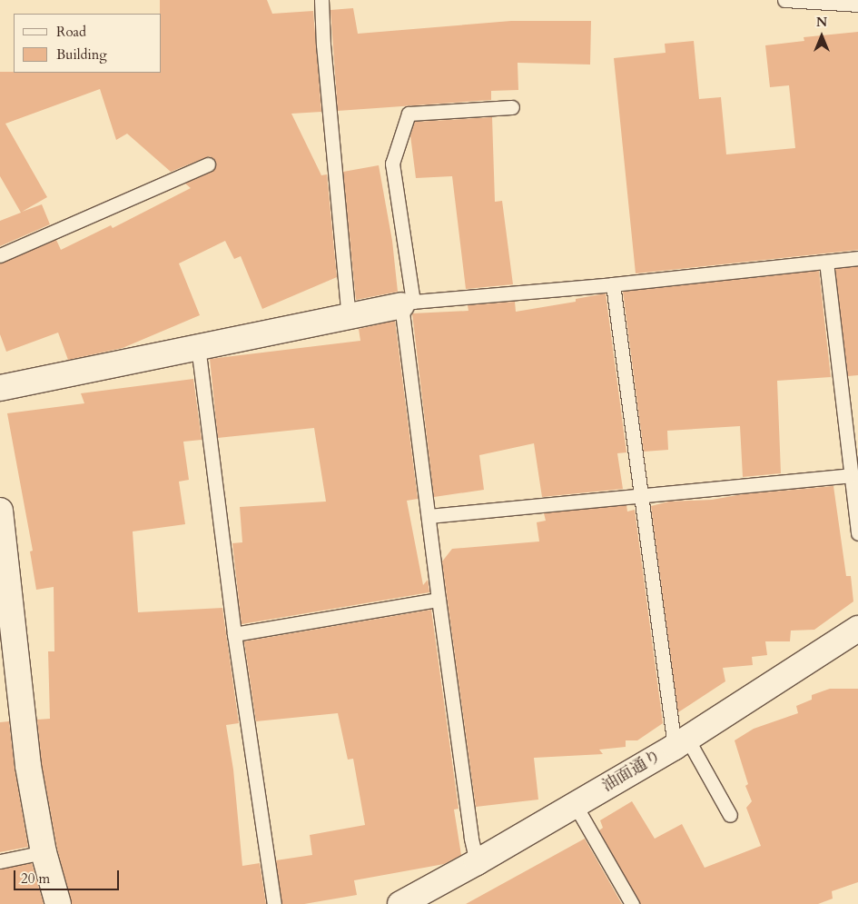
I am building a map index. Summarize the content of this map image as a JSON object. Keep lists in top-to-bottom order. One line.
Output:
{"streets":{"street":["油面通り"]},"legend":["Road","Building"],"scale_bar":"20 m","north":"top"}
